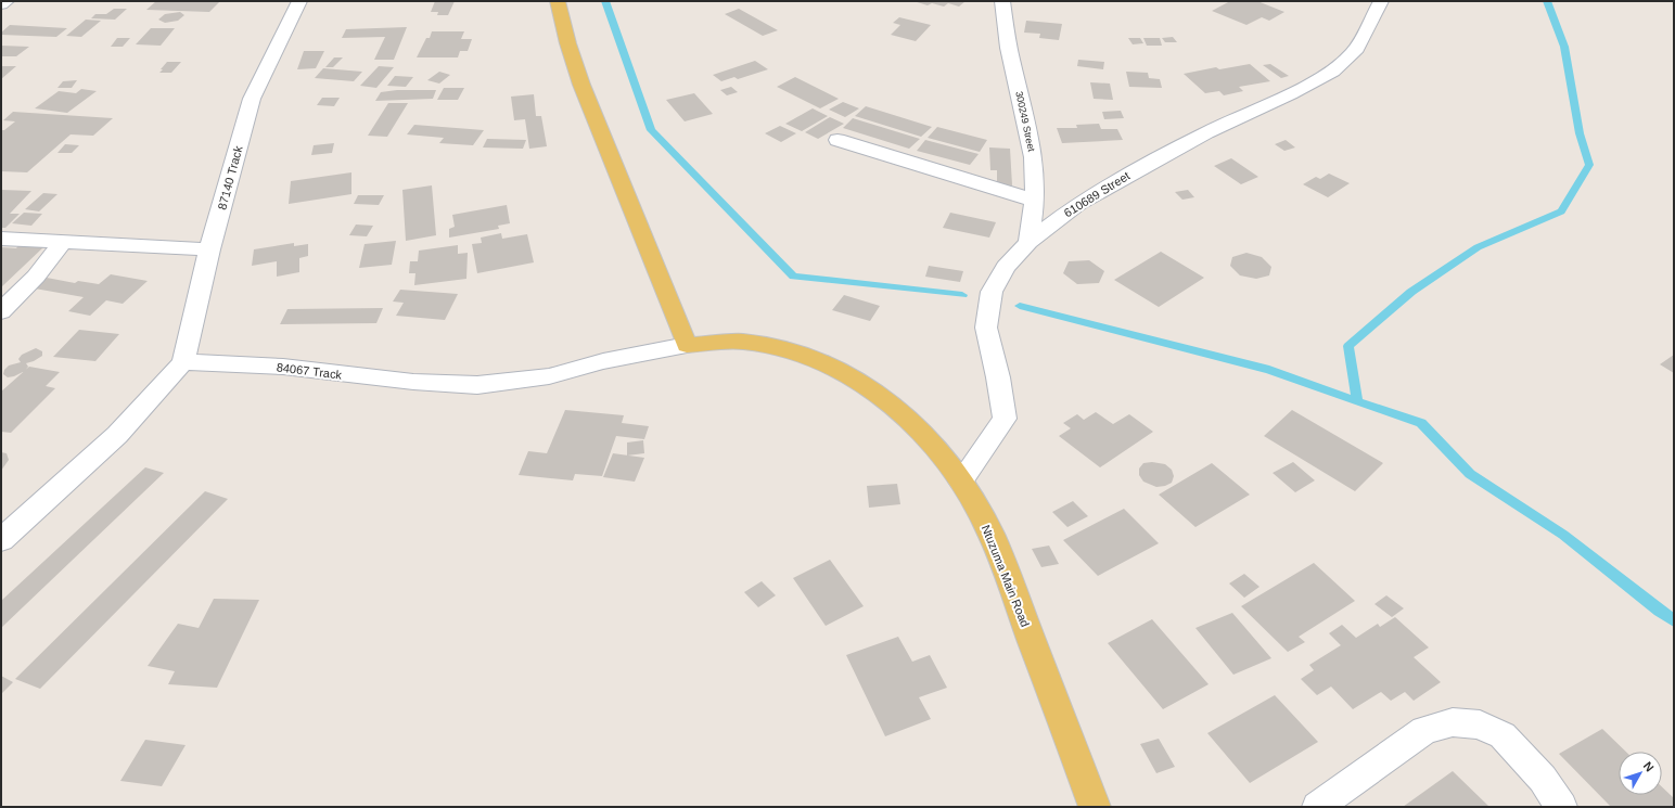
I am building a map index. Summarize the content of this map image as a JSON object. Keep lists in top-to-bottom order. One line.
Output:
{"streets":{"main road":["Ntuzuma Main Road"],"street":["300249 Street","87140 Track","610689 Street","84067 Track"]},"crossings":[["300249 Street","610689 Street"],["87140 Track","84067 Track"],["610689 Street","Ntuzuma Main Road"],["84067 Track","Ntuzuma Main Road"]],"north":"top right"}
